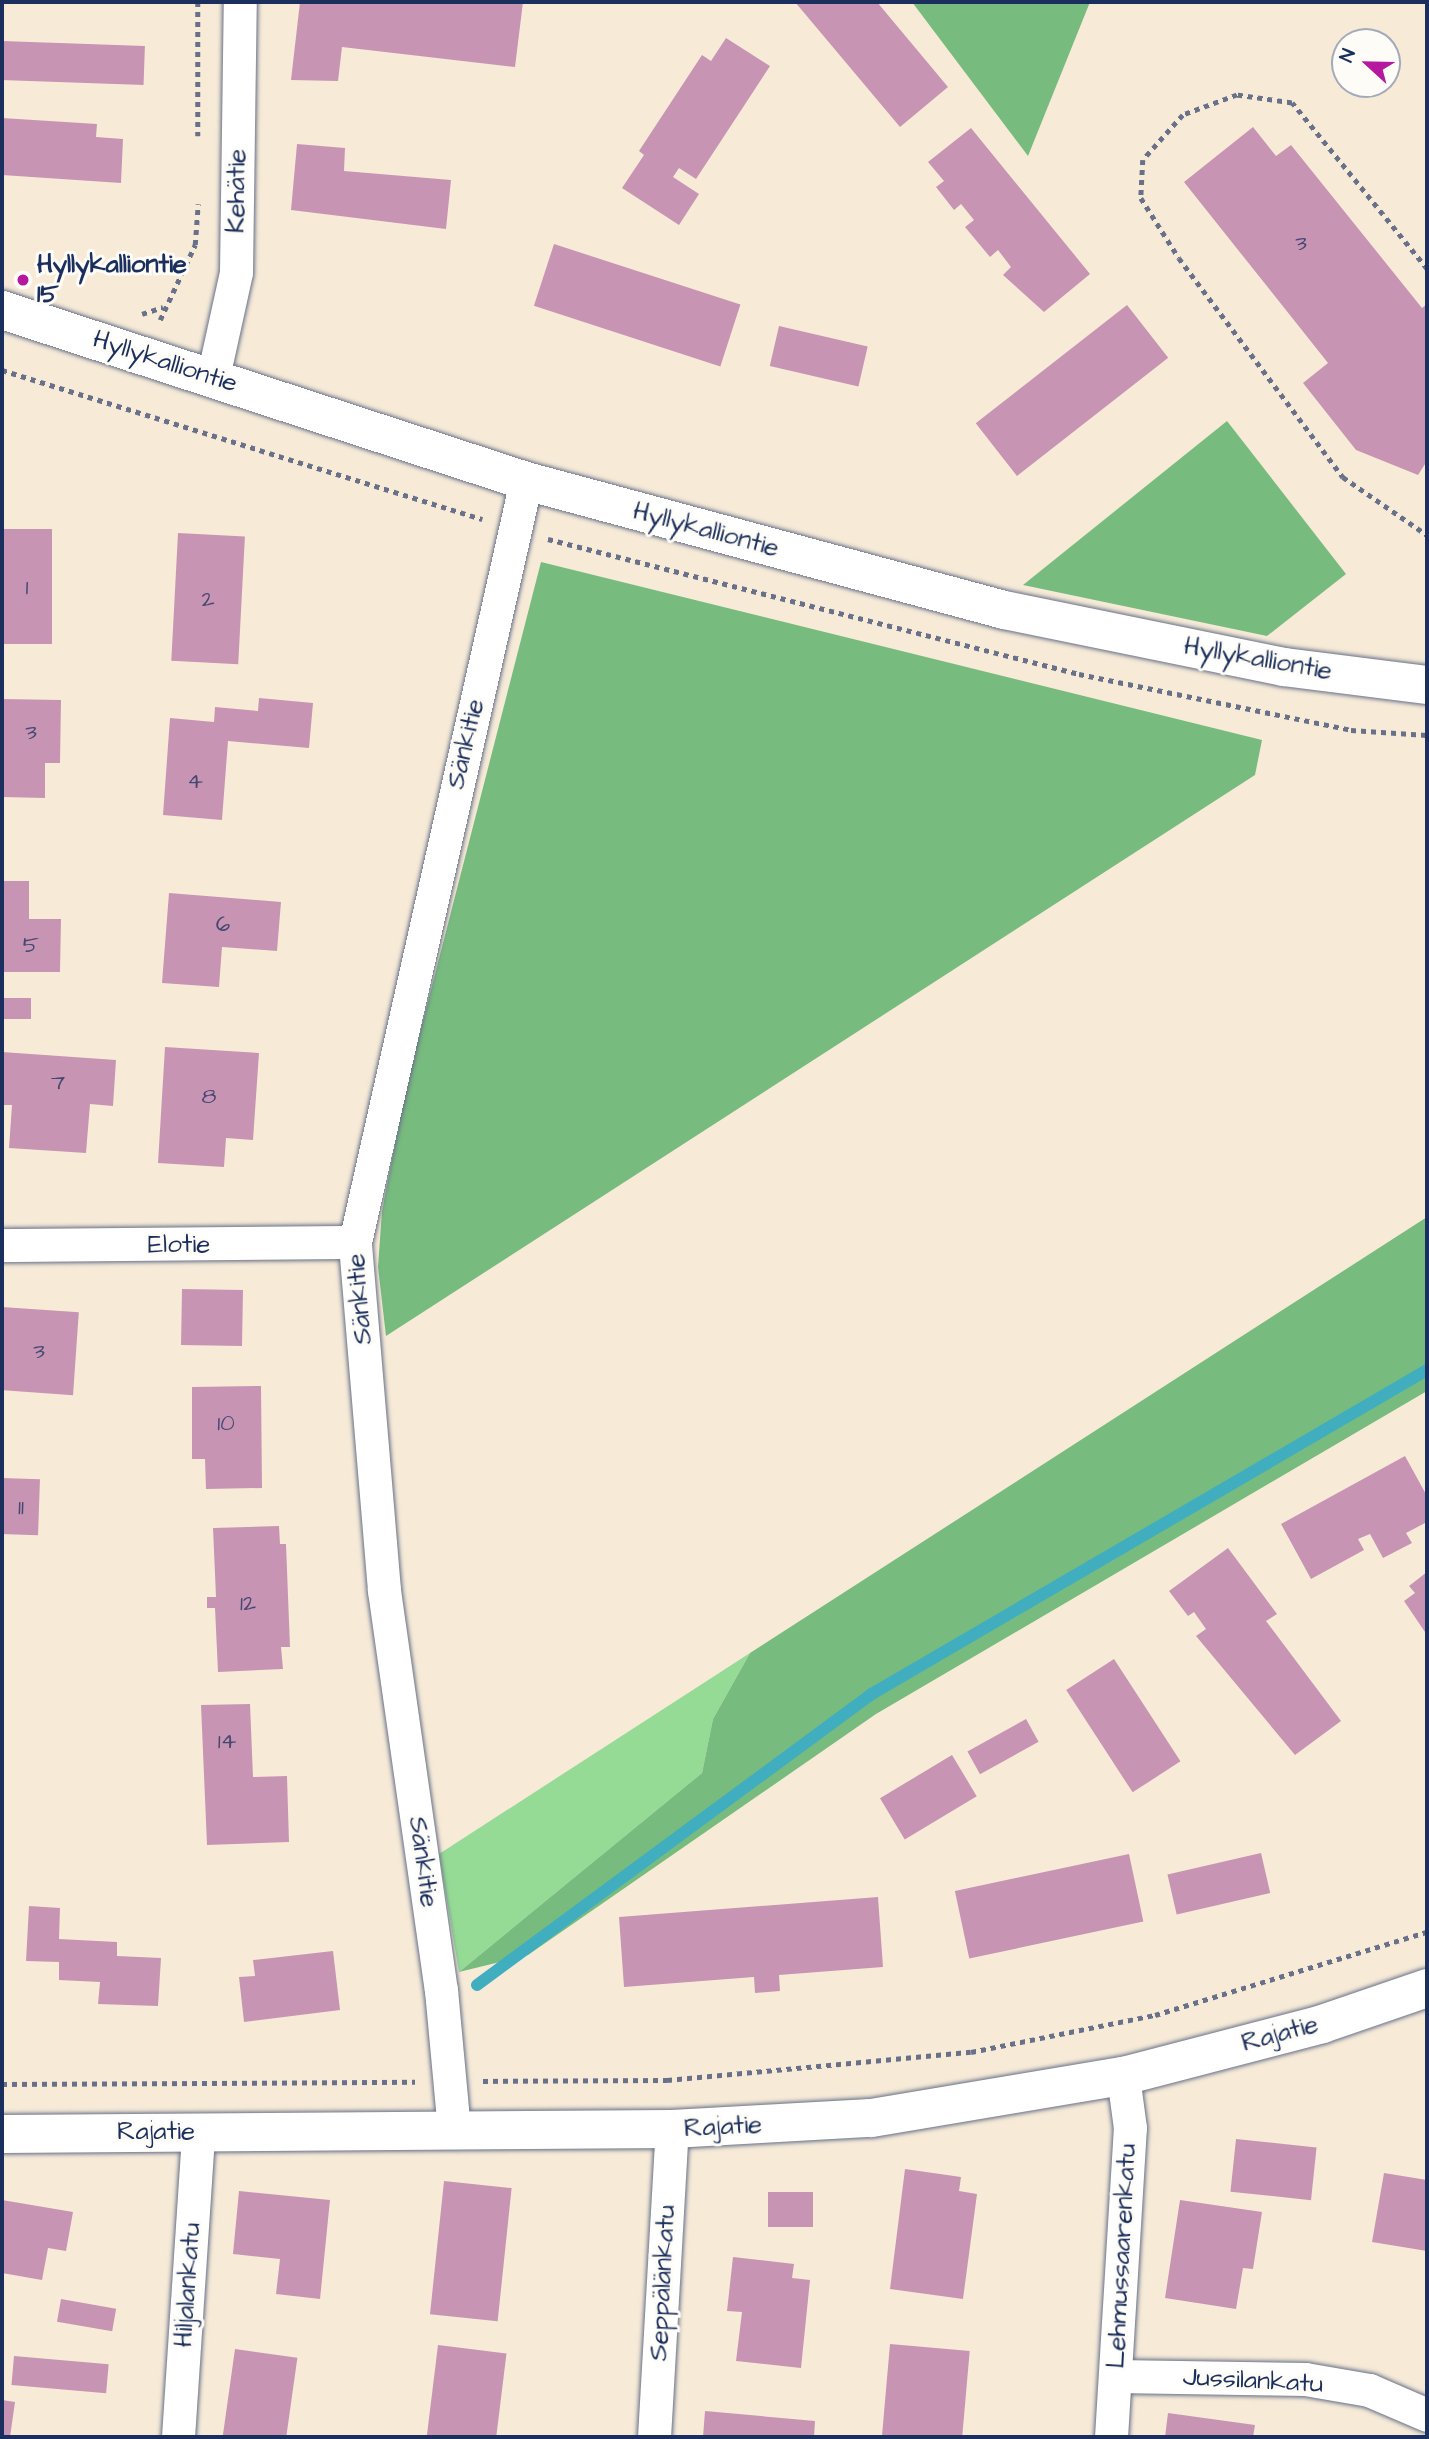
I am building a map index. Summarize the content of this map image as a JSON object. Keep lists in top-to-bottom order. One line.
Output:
{"streets":{"main road":["Hyllykalliontie","Rajatie"],"street":["Kehätie","Sänkitie","Elotie","Lehmussaarenkatu","Seppälänkatu","Hiljalankatu","Jussilankatu"]},"crossings":[["Kehätie","Hyllykalliontie"],["Hyllykalliontie","Sänkitie"],["Sänkitie","Elotie"],["Sänkitie","Rajatie"],["Rajatie","Lehmussaarenkatu"],["Rajatie","Seppälänkatu"],["Rajatie","Hiljalankatu"],["Lehmussaarenkatu","Jussilankatu"]],"places":["Hyllykalliontie 15"],"house_numbers":["3","1","2","3","4","6","5","7","8","3","10","11","12","14"],"north":"left"}
